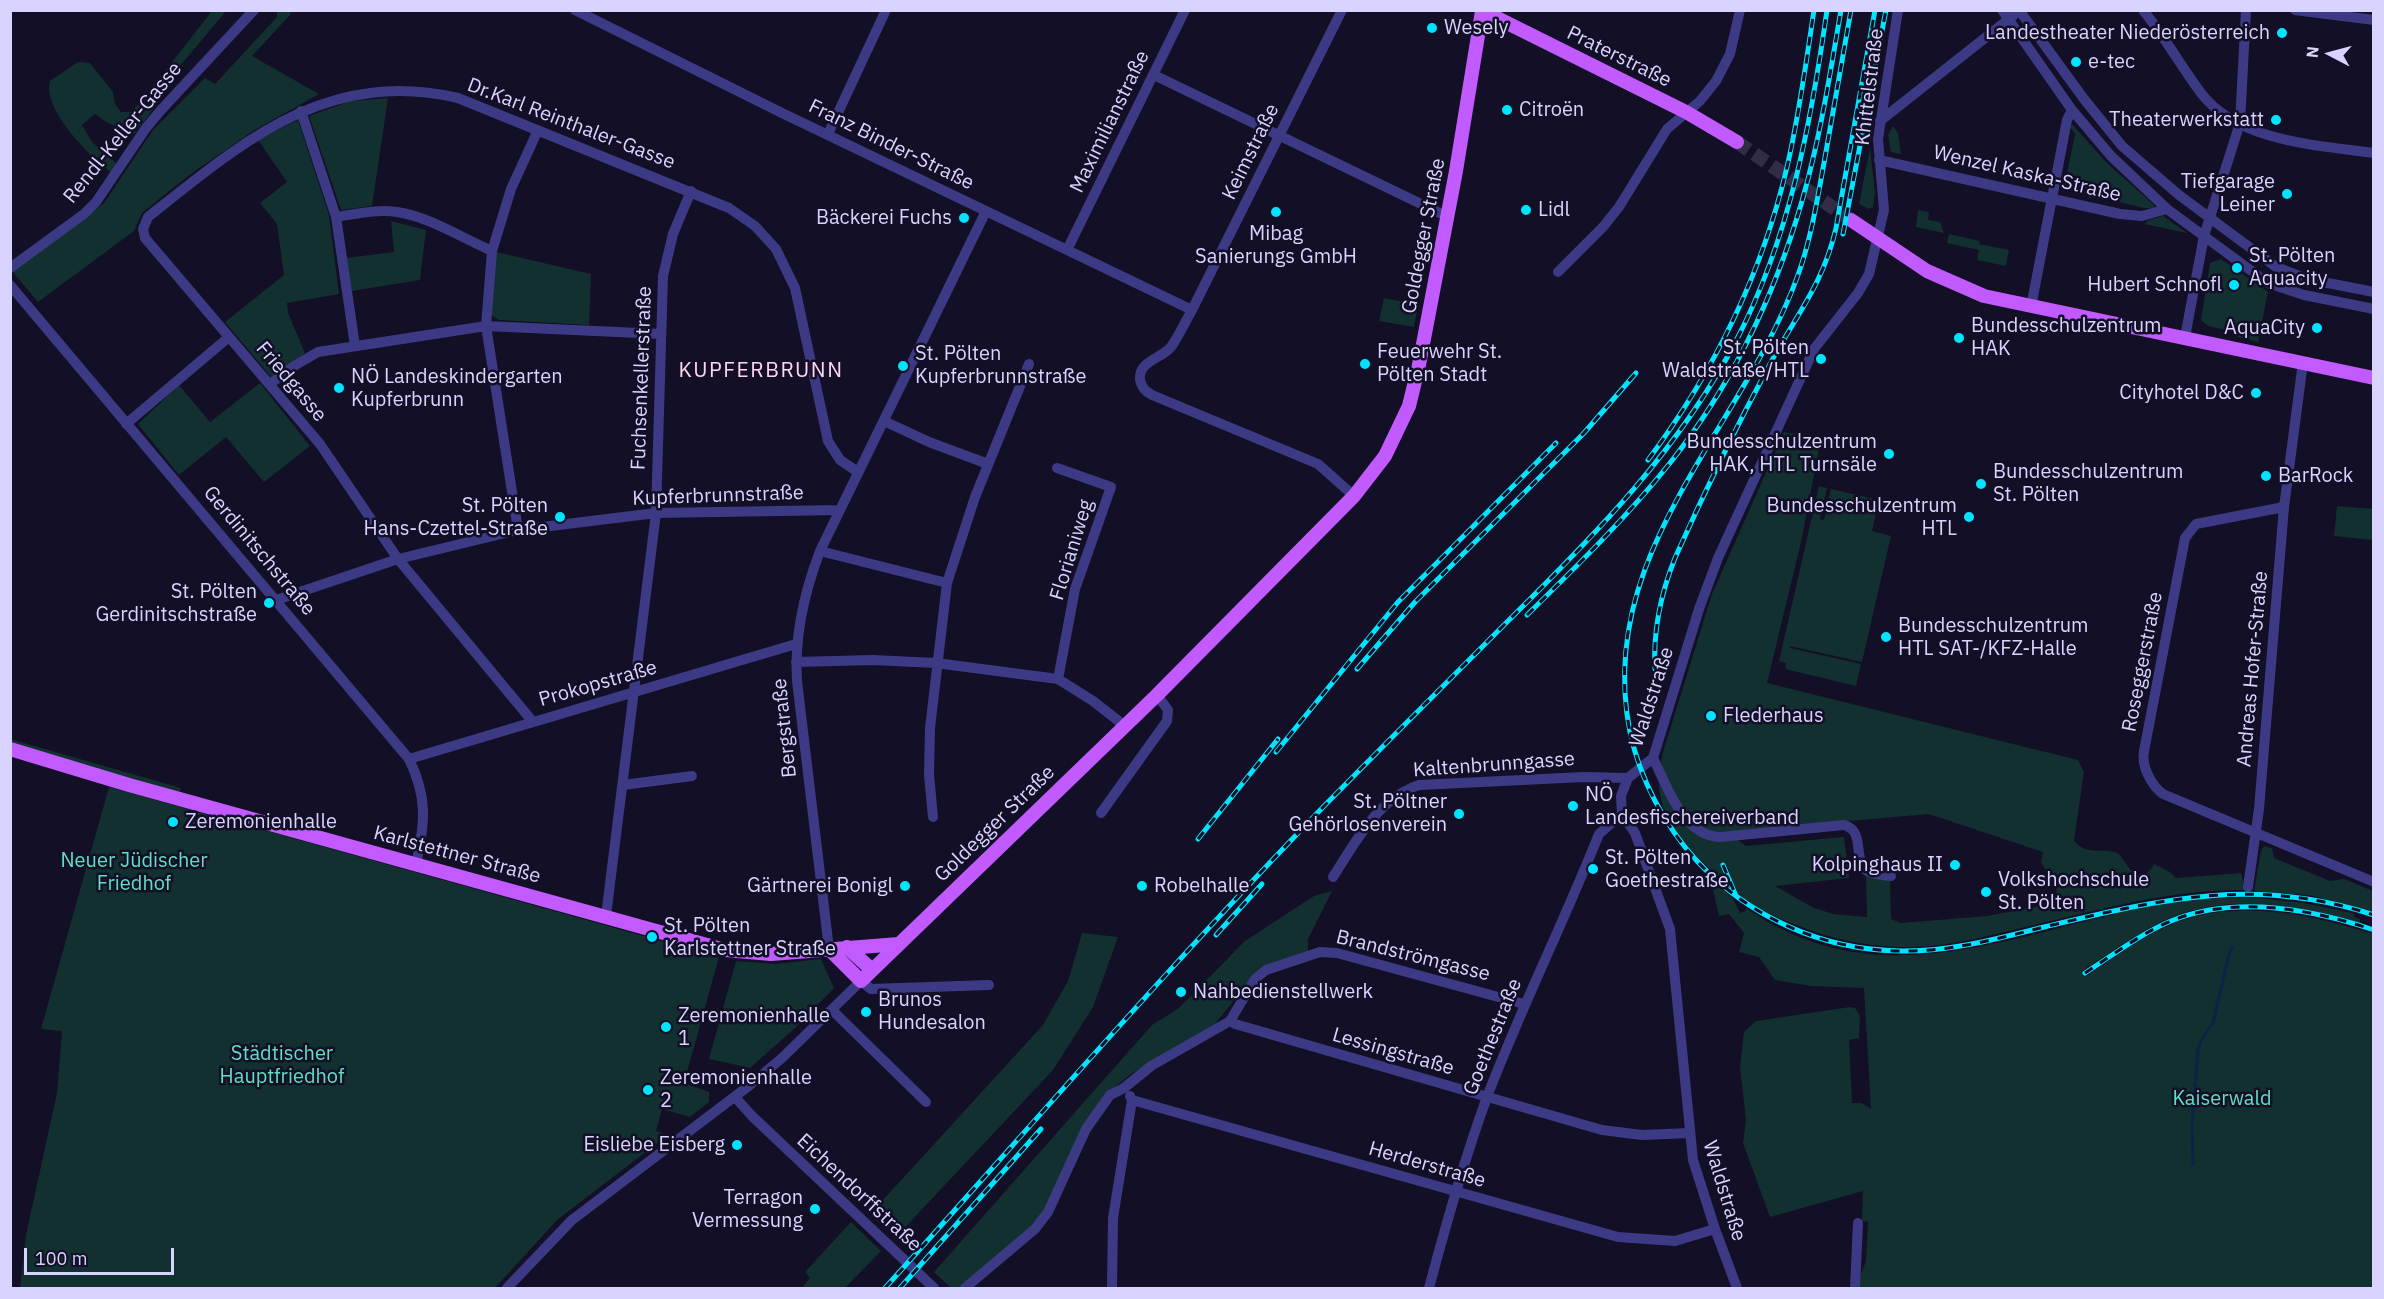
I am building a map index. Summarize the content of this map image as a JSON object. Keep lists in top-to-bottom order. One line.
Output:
{"streets":{"main road":["Praterstraße","Goldegger Straße","Karlstettner Straße"],"street":["Khittelstraße","Maximilianstraße","Dr.Karl Reinthaler-Gasse","Rendl-Keller-Gasse","Franz Binder-Straße","Keimstraße","Wenzel Kaska-Straße","Fuchsenkellerstraße","Friedgasse","Kupferbrunnstraße","Florianiweg","Gerdinitschstraße","Roseggerstraße","Andreas Hofer-Straße","Prokopstraße","Waldstraße","Bergstraße","Kaltenbrunngasse","Brandströmgasse","Goethestraße","Lessingstraße","Herderstraße","Eichendorffstraße"]},"crossings":[["Praterstraße","Goldegger Straße"],["Khittelstraße","Wenzel Kaska-Straße"],["Khittelstraße","Waldstraße"],["Maximilianstraße","Franz Binder-Straße"],["Dr.Karl Reinthaler-Gasse","Fuchsenkellerstraße"],["Dr.Karl Reinthaler-Gasse","Friedgasse"],["Franz Binder-Straße","Keimstraße"],["Keimstraße","Goldegger Straße"],["Goldegger Straße","Karlstettner Straße"],["Goldegger Straße","Eichendorffstraße"],["Fuchsenkellerstraße","Kupferbrunnstraße"],["Fuchsenkellerstraße","Prokopstraße"],["Fuchsenkellerstraße","Karlstettner Straße"],["Friedgasse","Kupferbrunnstraße"],["Friedgasse","Prokopstraße"],["Kupferbrunnstraße","Gerdinitschstraße"],["Kupferbrunnstraße","Bergstraße"],["Gerdinitschstraße","Prokopstraße"],["Gerdinitschstraße","Karlstettner Straße"],["Roseggerstraße","Andreas Hofer-Straße"],["Prokopstraße","Bergstraße"],["Waldstraße","Kaltenbrunngasse"],["Waldstraße","Goethestraße"],["Waldstraße","Lessingstraße"],["Waldstraße","Herderstraße"],["Bergstraße","Karlstettner Straße"],["Brandströmgasse","Goethestraße"],["Brandströmgasse","Lessingstraße"],["Goethestraße","Lessingstraße"],["Goethestraße","Herderstraße"]],"districts":["KUPFERBRUNN"],"parks":["Neuer Jüdischer Friedhof","Städtischer Hauptfriedhof","Kaiserwald"],"places":["Wesely","Landestheater Niederösterreich","e-tec","Citroën","Theaterwerkstatt","Tiefgarage Leiner","Lidl","Mibag Sanierungs GmbH","Bäckerei Fuchs","St. Pölten Aquacity","Hubert Schnofl","AquaCity","Bundesschulzentrum HAK","St. Pölten Waldstraße/HTL","Feuerwehr St. Pölten Stadt","St. Pölten Kupferbrunnstraße","NÖ Landeskindergarten Kupferbrunn","Cityhotel D&C","Bundesschulzentrum HAK, HTL Turnsäle","BarRock","Bundesschulzentrum St. Pölten","St. Pölten Hans-Czettel-Straße","Bundesschulzentrum HTL","St. Pölten Gerdinitschstraße","Bundesschulzentrum HTL SAT-/KFZ-Halle","Flederhaus","NÖ Landesfischereiverband","St. Pöltner Gehörlosenverein","Zeremonienhalle","Kolpinghaus II","St. Pölten Goethestraße","Gärtnerei Bonigl","Robelhalle","Volkshochschule St. Pölten","St. Pölten Karlstettner Straße","Nahbedienstellwerk","Brunos Hundesalon","Zeremonienhalle 1","Zeremonienhalle 2","Eisliebe Eisberg","Terragon Vermessung"],"scale_bar":"100 m","north":"left"}
